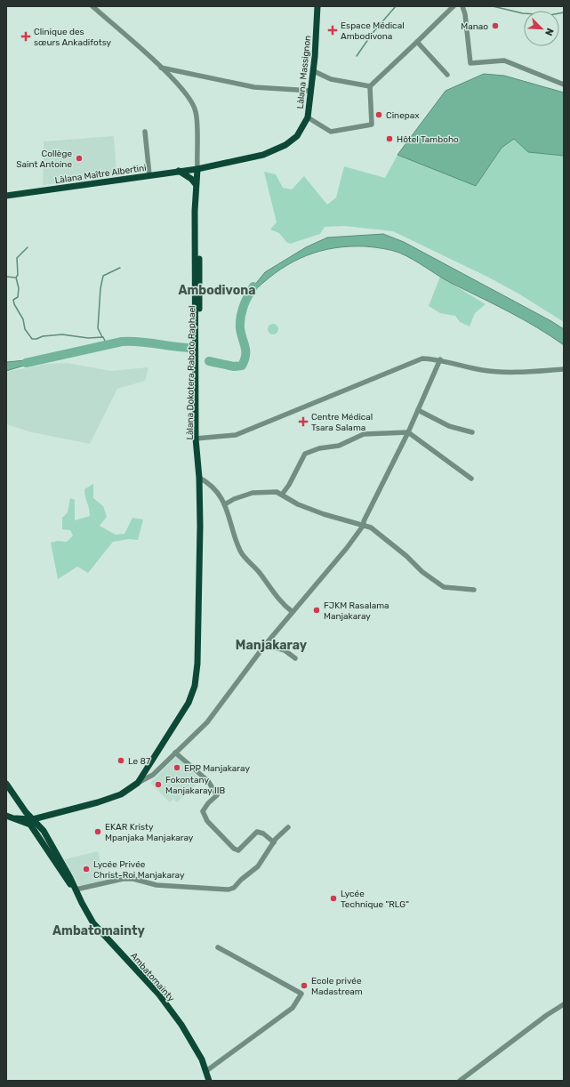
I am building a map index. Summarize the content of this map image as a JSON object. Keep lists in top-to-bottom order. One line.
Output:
{"streets":{"main road":["Làlana Massignon","Làlana Maître Albertini","Làlana Dokotera Raboto Raphael","Ambatomainty"]},"crossings":[["Làlana Massignon","Làlana Maître Albertini"],["Làlana Massignon","Làlana Dokotera Raboto Raphael"],["Làlana Maître Albertini","Làlana Dokotera Raboto Raphael"]],"districts":["Ambodivona","Manjakaray","Ambatomainty"],"places":{"other":["Manao","Cinepax","Hôtel Tamboho","Collège Saint Antoine","FJKM Rasalama Manjakaray","Le 87","EPP Manjakaray","Fokontany Manjakaray IIB","EKAR Kristy Mpanjaka Manjakaray","Lycée Privée Christ-Roi Manjakaray","Lycée Technique \"RLG\"","Ecole privée Madastream"],"health":["Espace Médical Ambodivona","Clinique des sœurs Ankadifotsy","Centre Médical Tsara Salama"]},"north":"bottom right"}
